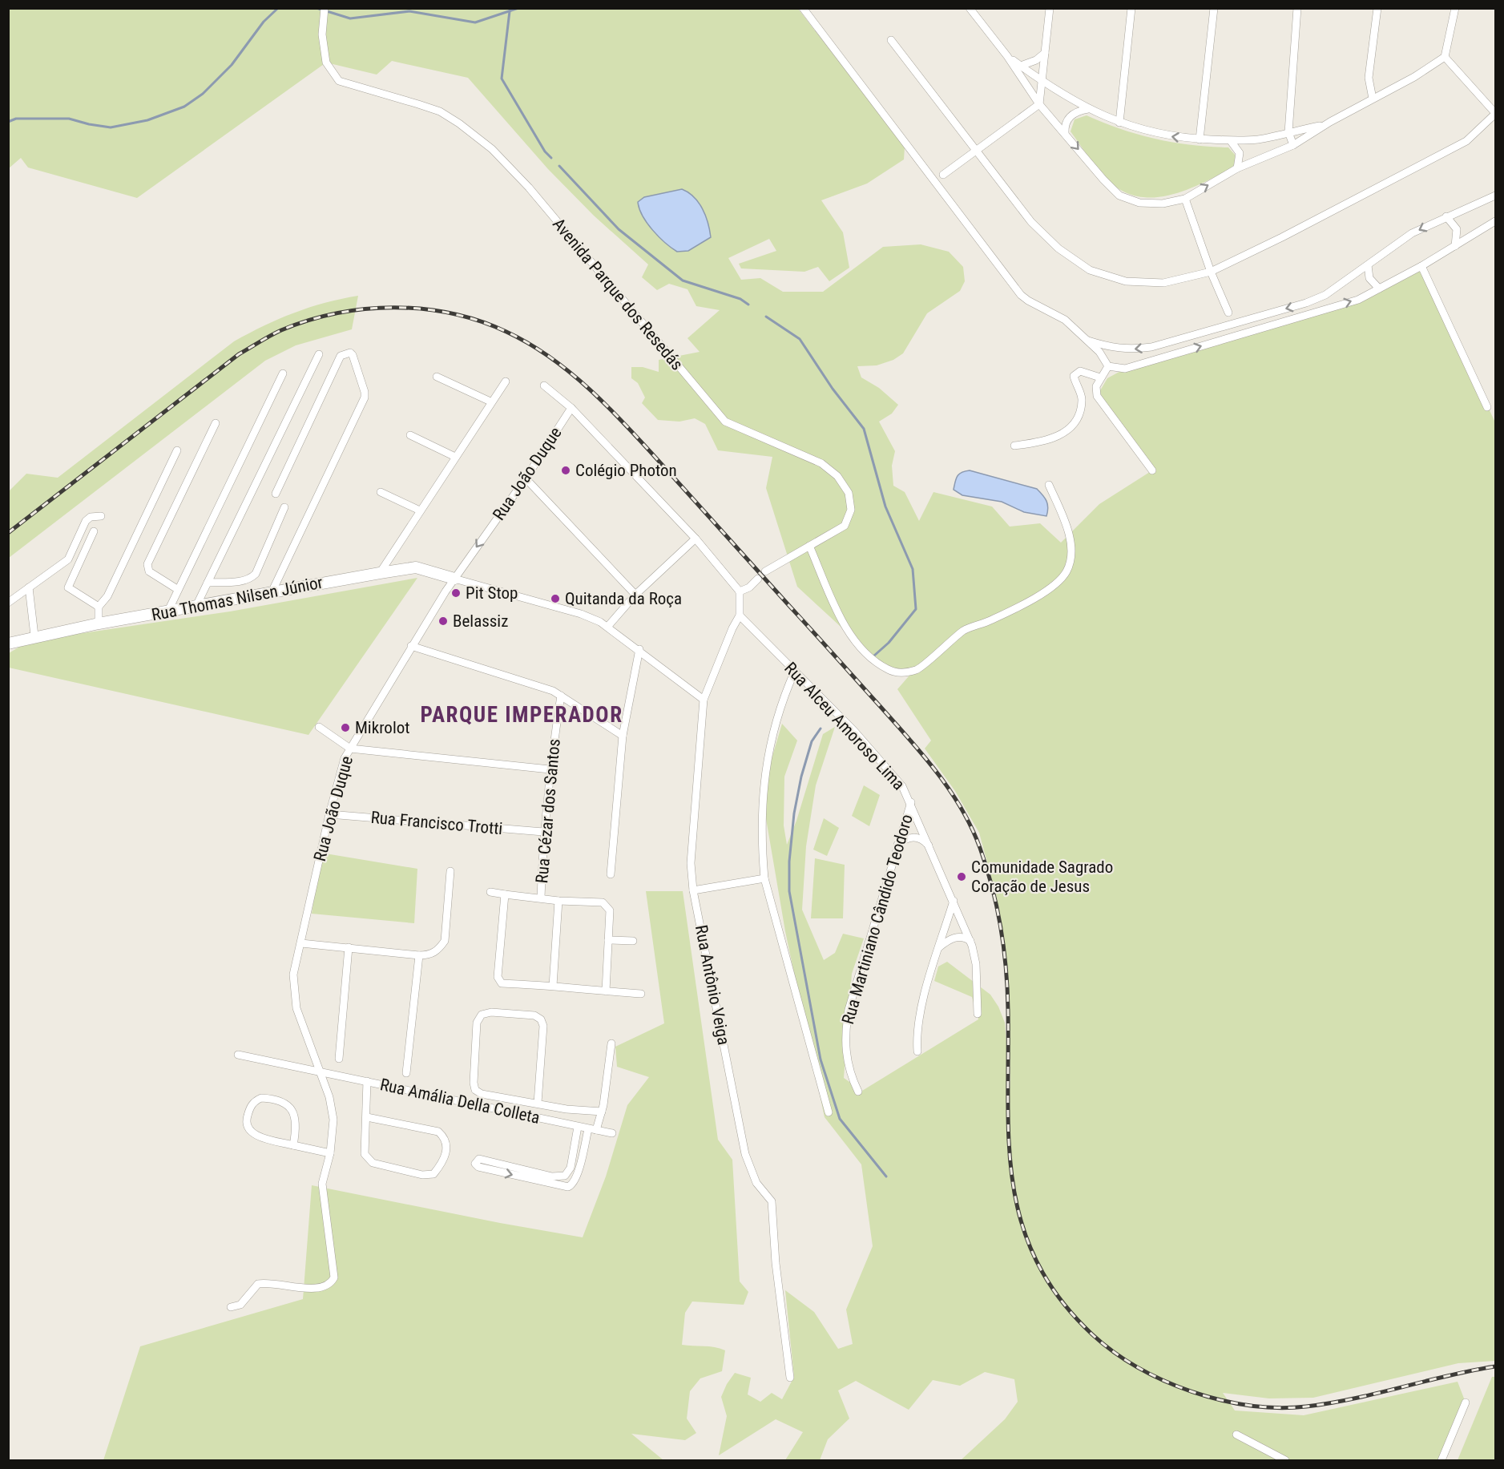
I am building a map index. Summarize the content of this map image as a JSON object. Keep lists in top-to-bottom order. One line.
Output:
{"streets":{"street":["Avenida Parque dos Resedás","Rua João Duque","Rua Thomas Nilsen Júnior","Rua Alceu Amoroso Lima","Rua Cézar dos Santos","Rua Francisco Trotti","Rua Martiniano Cândido Teodoro","Rua Antônio Veiga","Rua Amália Della Colleta"]},"crossings":[["Rua João Duque","Rua Thomas Nilsen Júnior"],["Rua João Duque","Rua Francisco Trotti"],["Rua João Duque","Rua Amália Della Colleta"],["Rua Alceu Amoroso Lima","Rua Martiniano Cândido Teodoro"],["Rua Alceu Amoroso Lima","Rua Antônio Veiga"],["Rua Cézar dos Santos","Rua Francisco Trotti"]],"districts":["PARQUE IMPERADOR"],"places":["Colégio Photon","Pit Stop","Quitanda da Roça","Belassiz","Mikrolot","Comunidade Sagrado Coração de Jesus"]}
